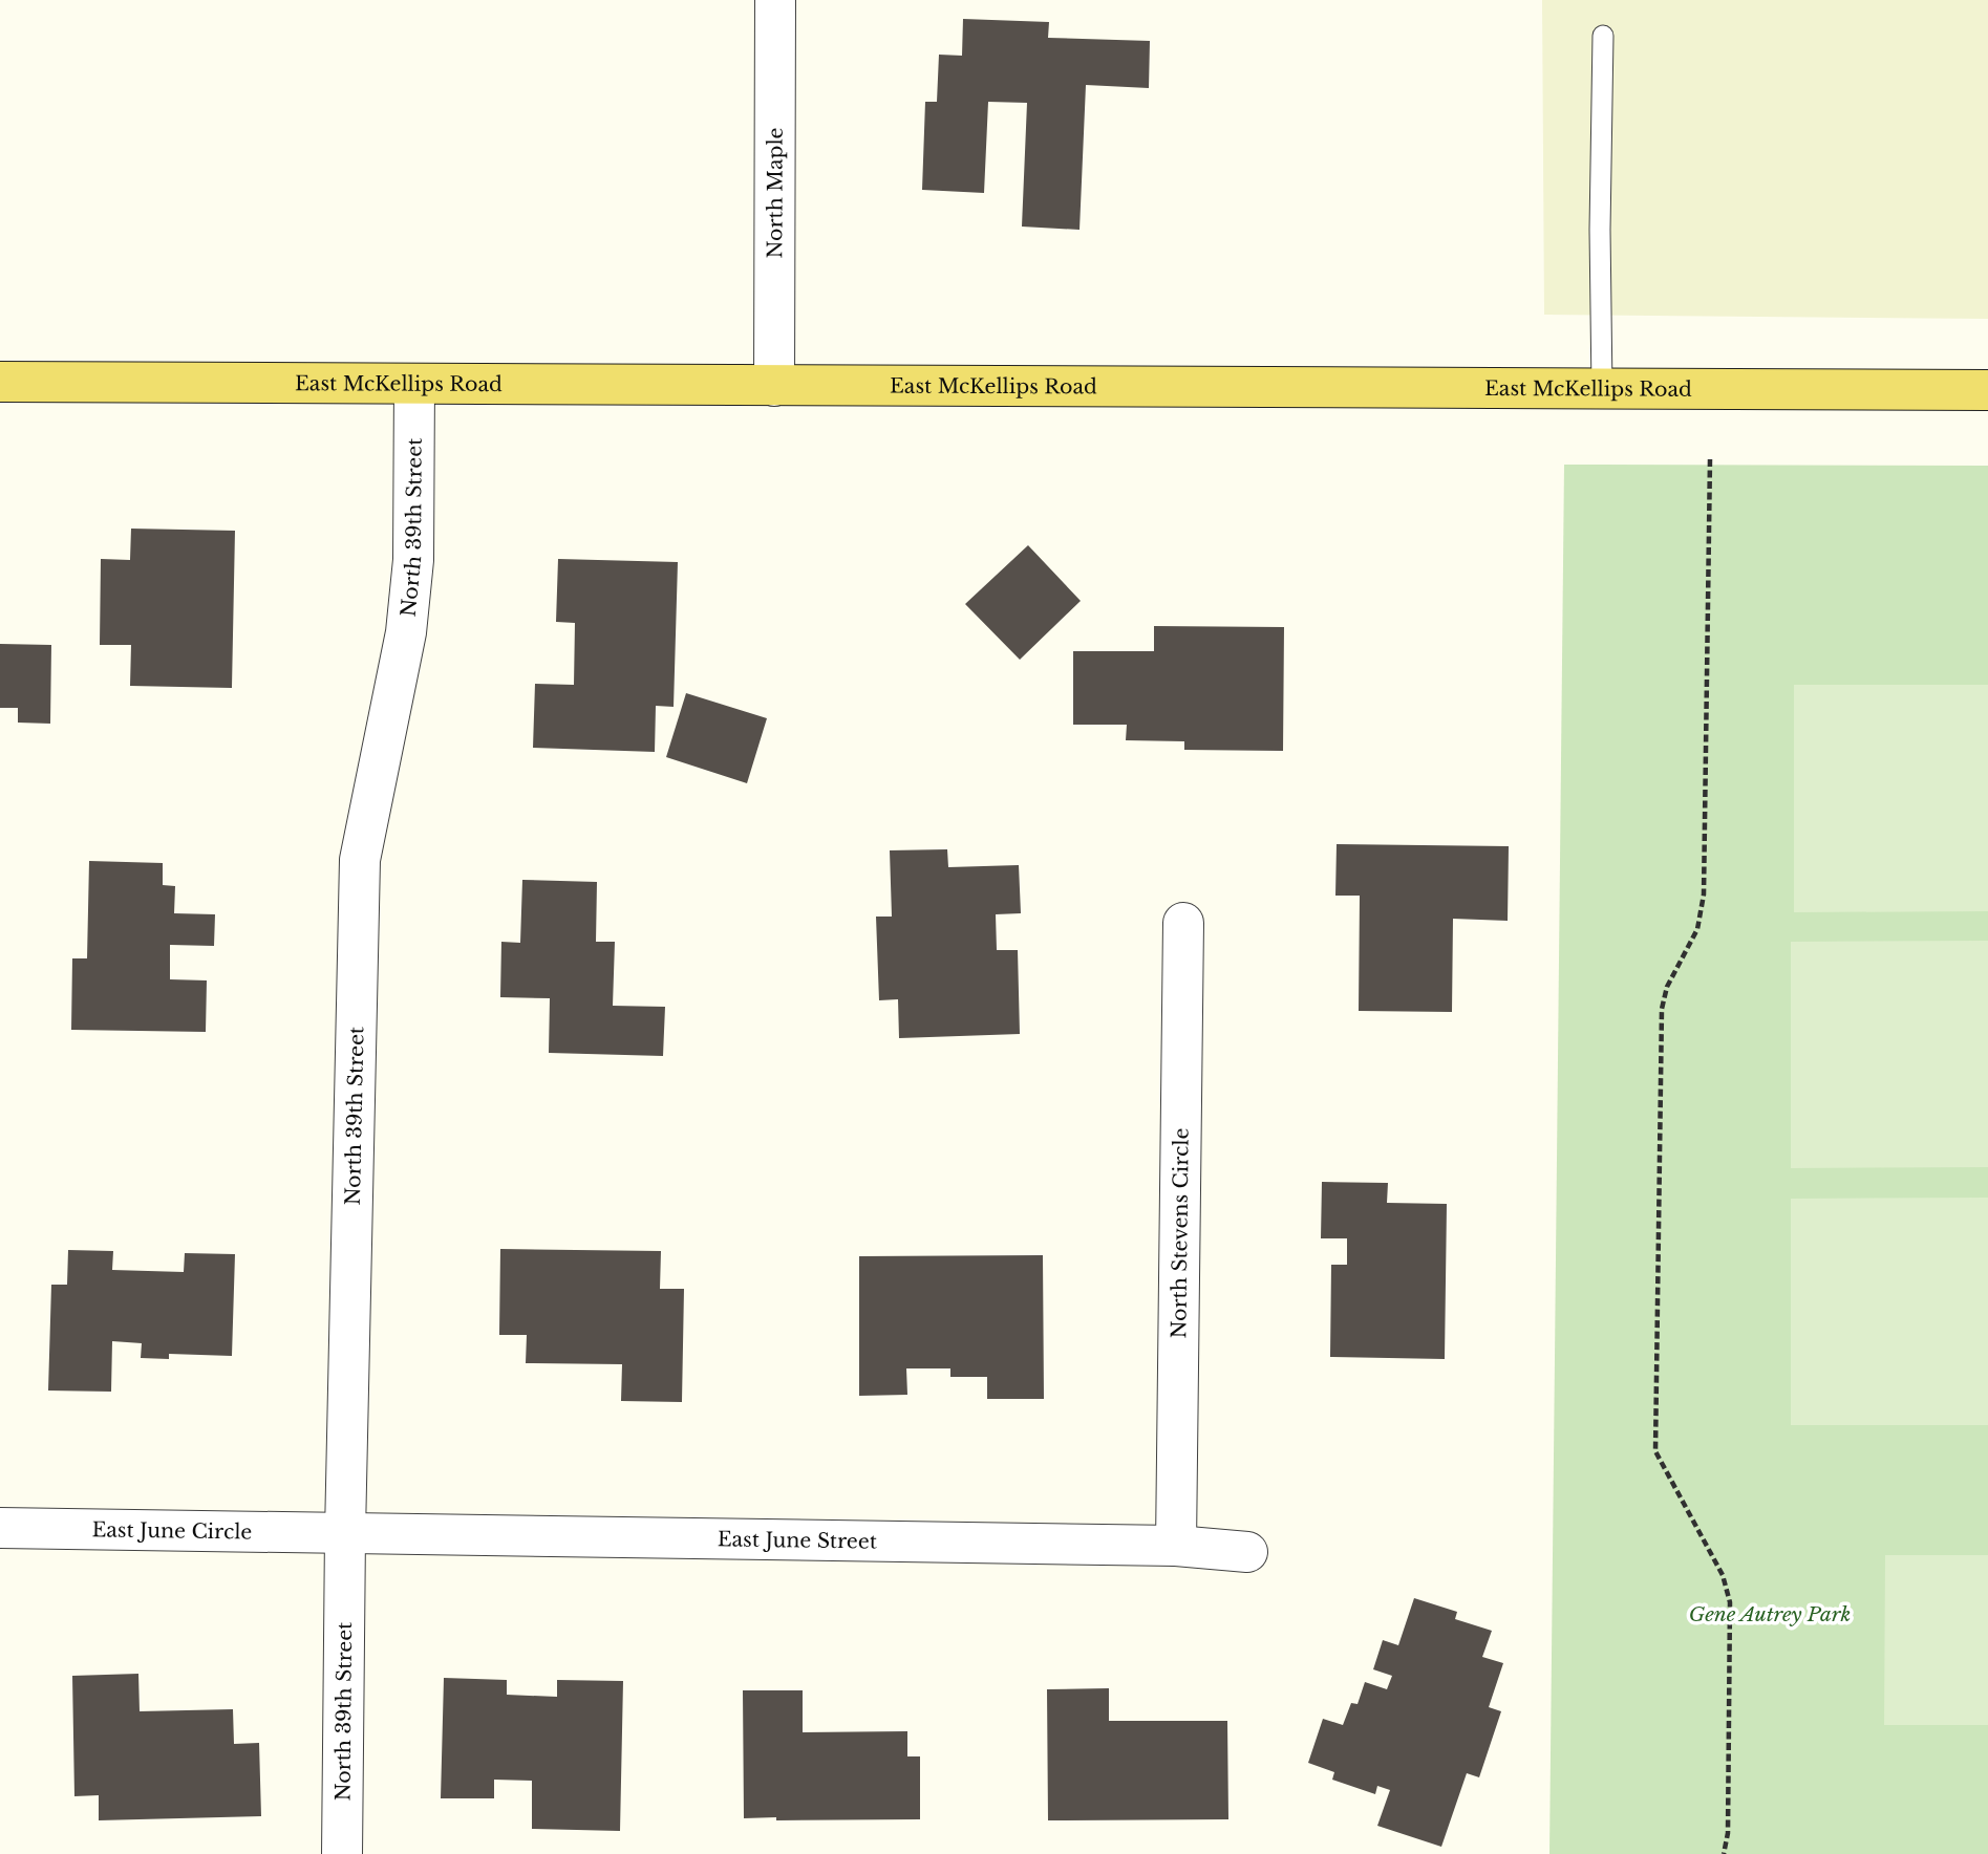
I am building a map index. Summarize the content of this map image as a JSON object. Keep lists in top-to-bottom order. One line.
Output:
{"streets":{"main road":["East McKellips Road"],"street":["North Maple","North 39th Street","North Stevens Circle","East June Circle","East June Street"]},"crossings":[["North Maple","East McKellips Road"],["East McKellips Road","North 39th Street"],["North 39th Street","East June Circle"],["North 39th Street","East June Street"],["North Stevens Circle","East June Street"],["East June Circle","East June Street"]],"parks":["Gene Autrey Park"]}
